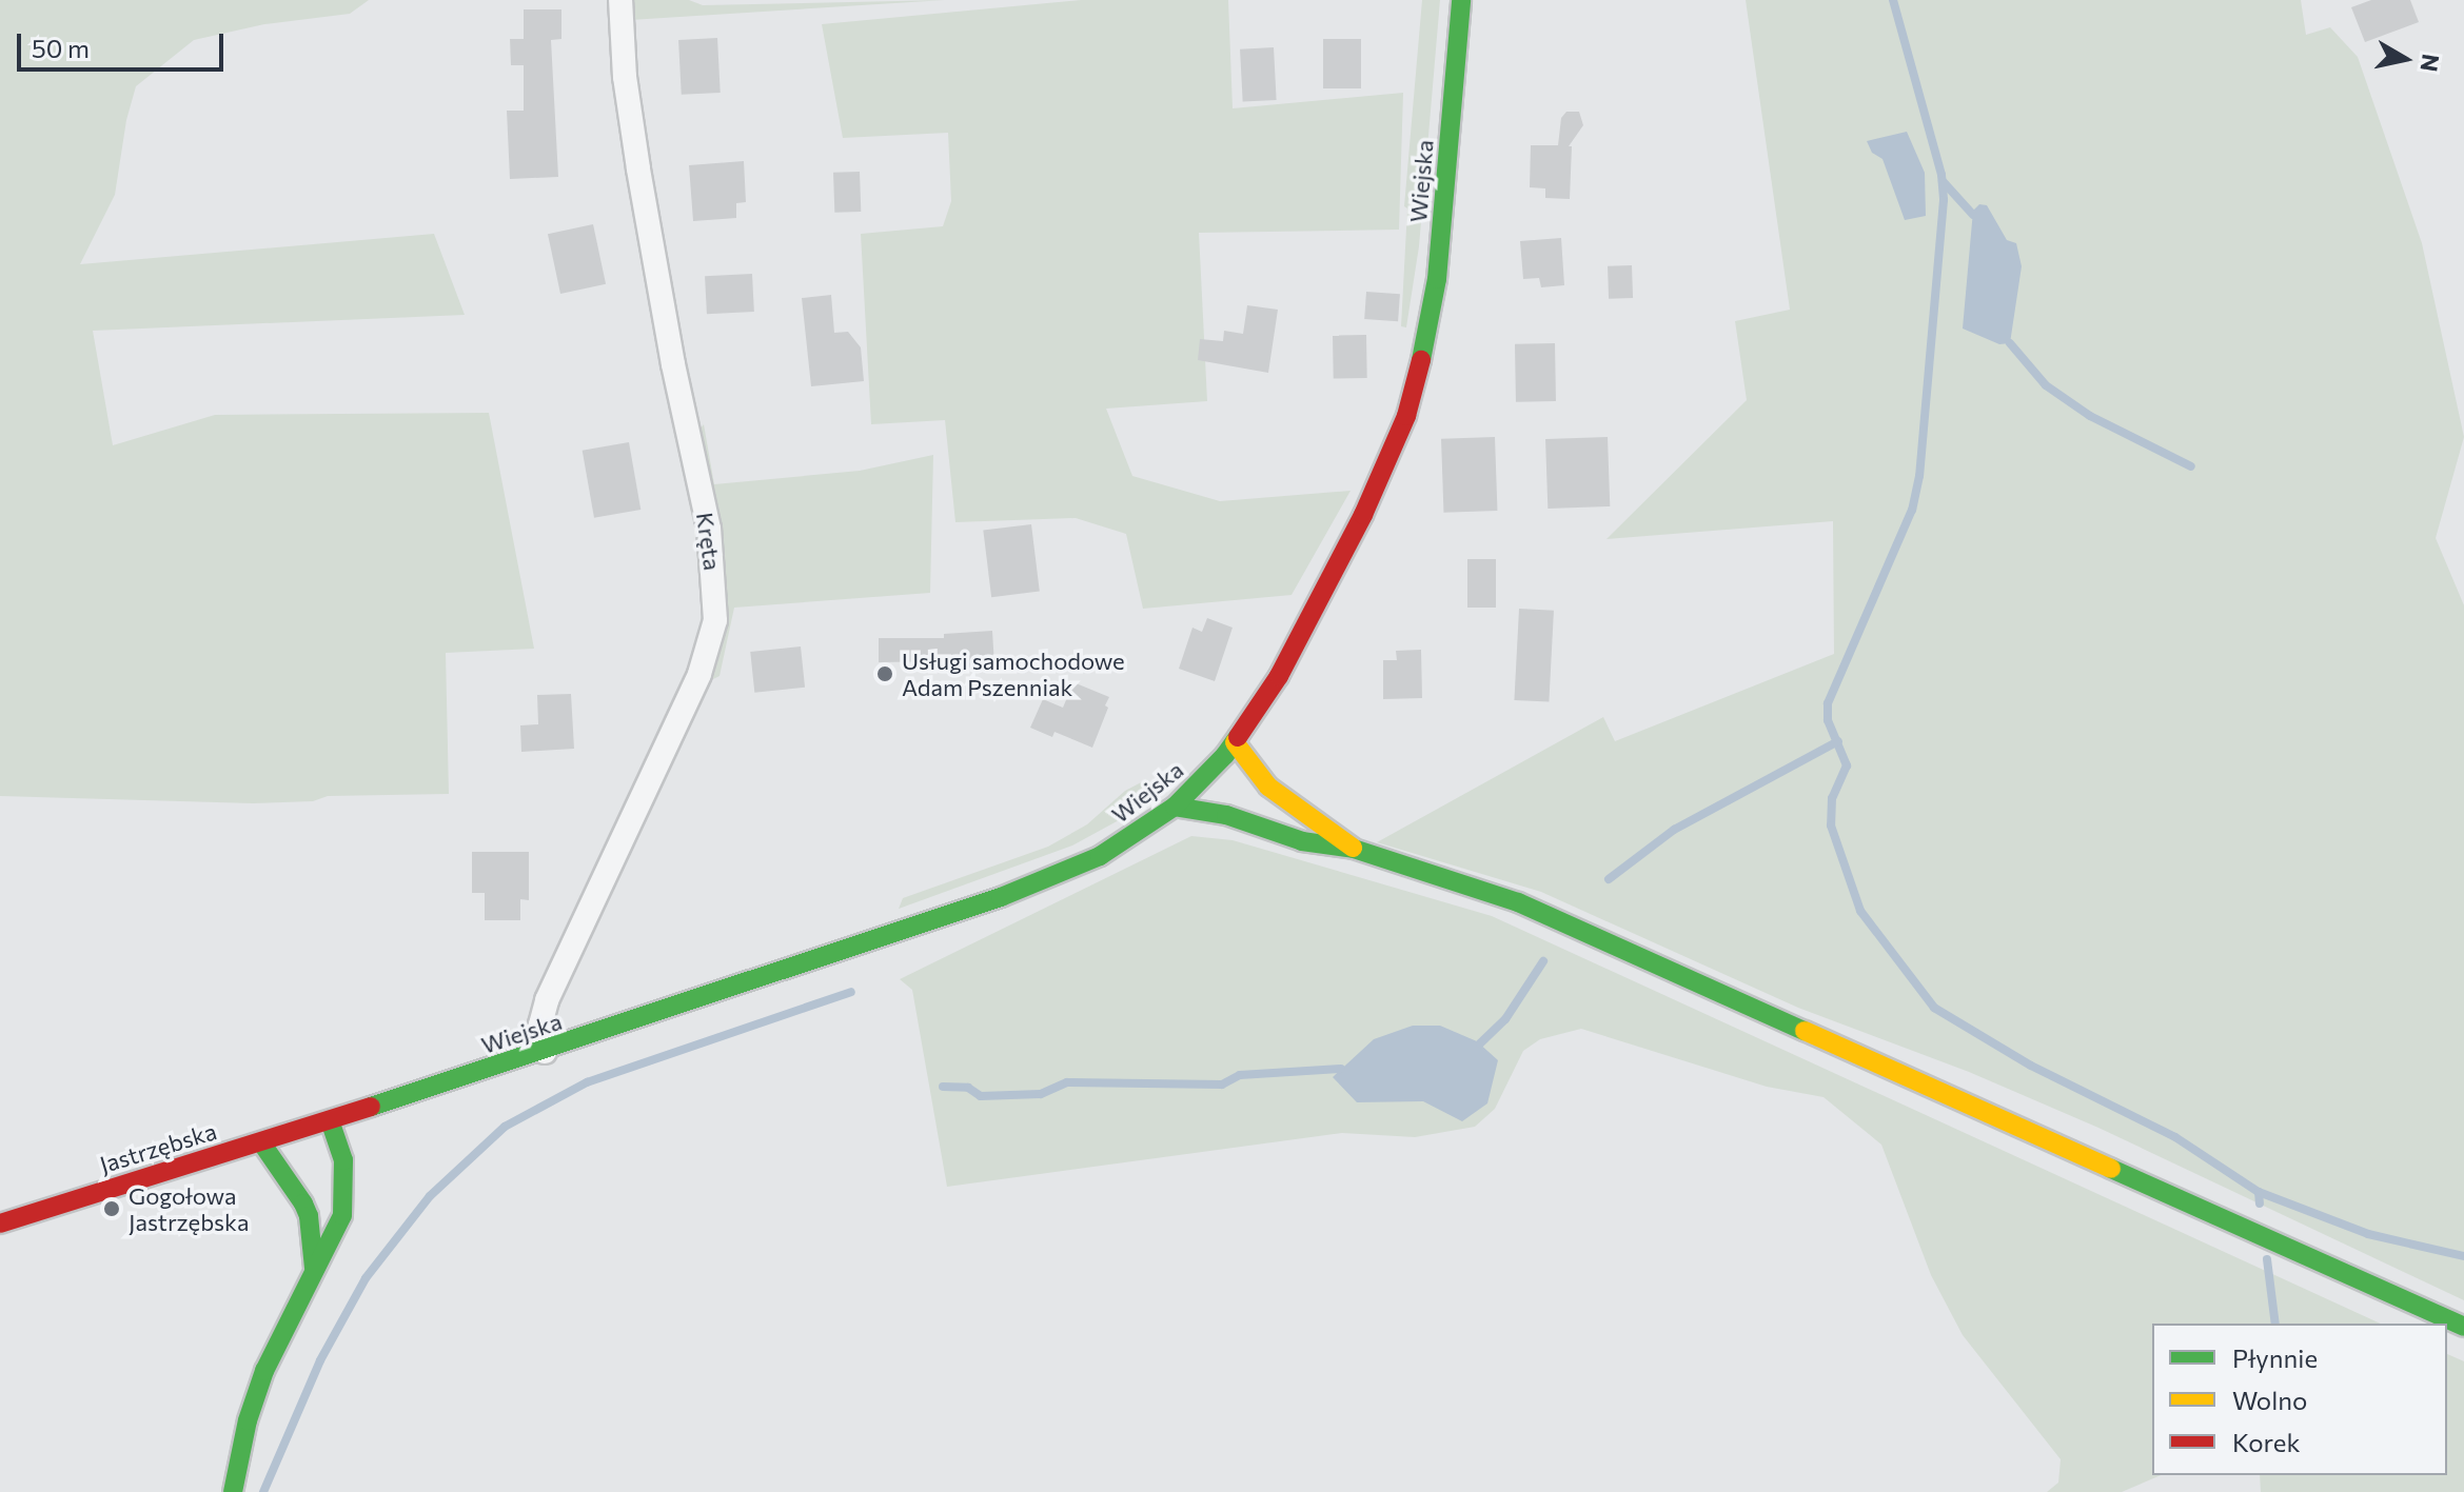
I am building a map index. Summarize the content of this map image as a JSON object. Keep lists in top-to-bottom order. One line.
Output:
{"streets":{"street":["Wiejska","Kręta","Jastrzębska"]},"crossings":[["Wiejska","Kręta"],["Wiejska","Jastrzębska"]],"places":["Usługi samochodowe Adam Pszenniak","Gogołowa Jastrzębska"],"legend":["Płynnie","Wolno","Korek"],"scale_bar":"50 m","north":"right"}
